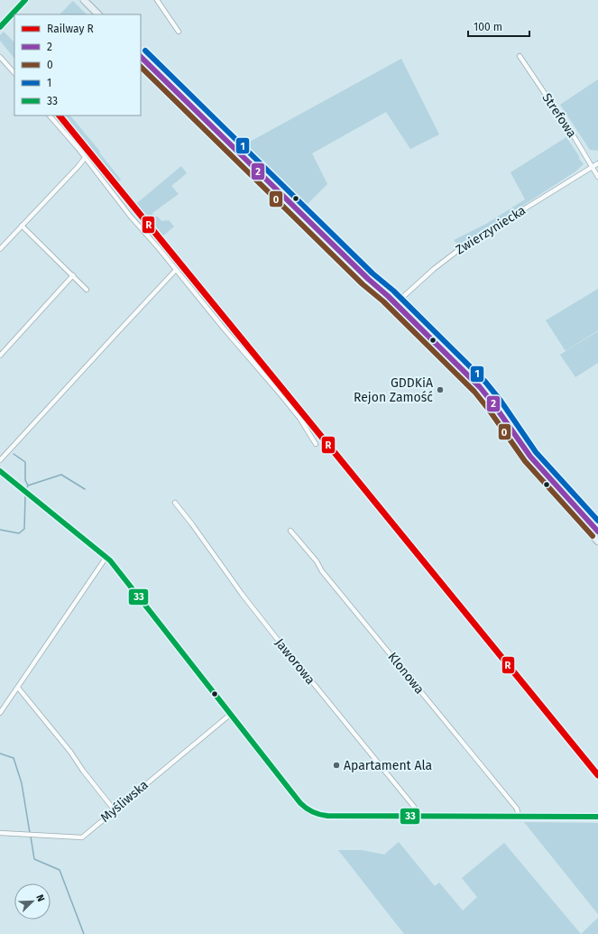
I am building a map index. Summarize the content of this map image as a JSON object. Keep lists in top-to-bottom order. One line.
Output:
{"streets":{"street":["Strefowa","Zwierzyniecka","Jaworowa","Klonowa","Myśliwska"]},"crossings":[["Strefowa","Zwierzyniecka"]],"places":["GDDKiA Rejon Zamość","Apartament Ala"],"lines":["transit line 33","transit line 1","transit line 2","transit line 0","rail line R"],"legend":["Railway R","2","0","1","33"],"scale_bar":"100 m","north":"top right"}
